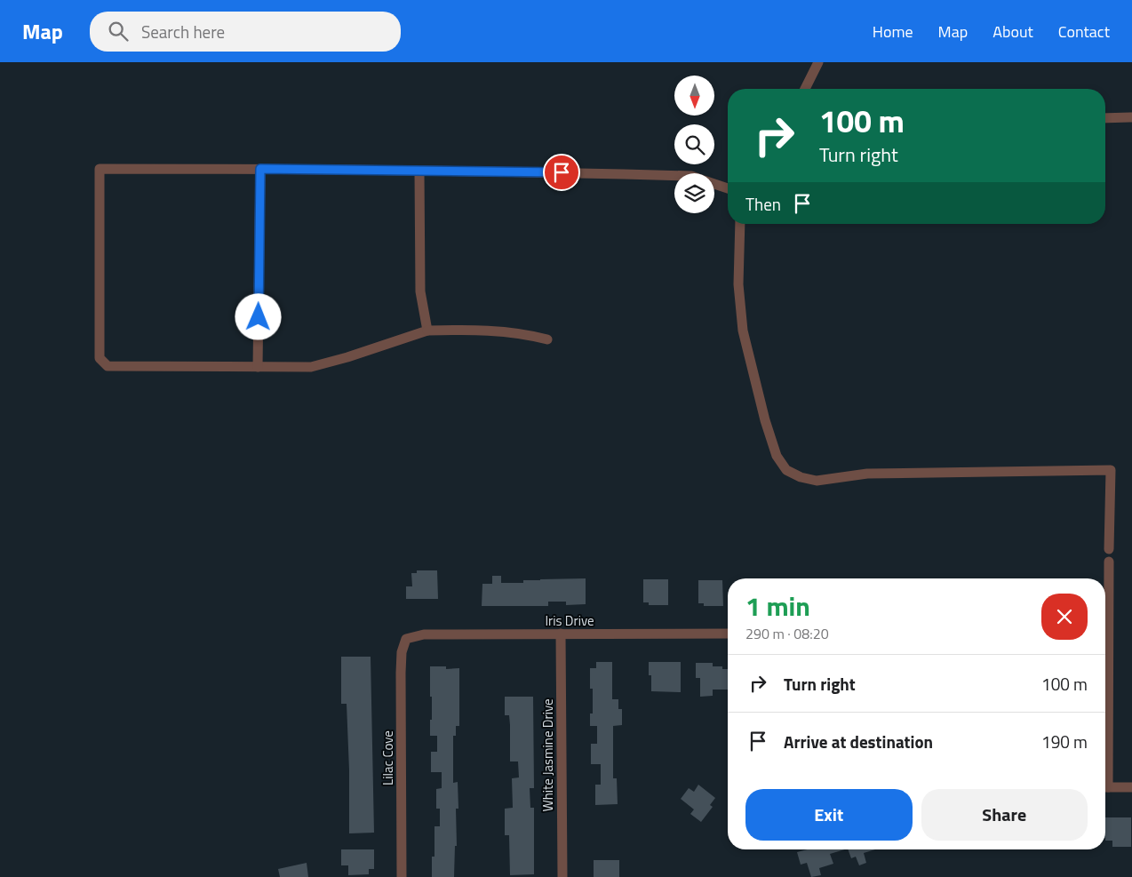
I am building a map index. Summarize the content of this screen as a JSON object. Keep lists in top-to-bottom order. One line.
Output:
{"streets":{"street":["Iris Drive","White Jasmine Drive","Lilac Cove"]},"crossings":[["Iris Drive","White Jasmine Drive"],["Iris Drive","Lilac Cove"]],"north":"bottom","page":{"header":"Map","search":"Search here","nav":["Home","Map","About","Contact"],"turn":["100 m","Turn right"],"then":"Then","heading":["1 min","290 m · 08:20"],"list":[{"name":"Turn right","value":"100 m"},{"name":"Arrive at destination","value":"190 m"}],"buttons":["Exit","Share"]}}
